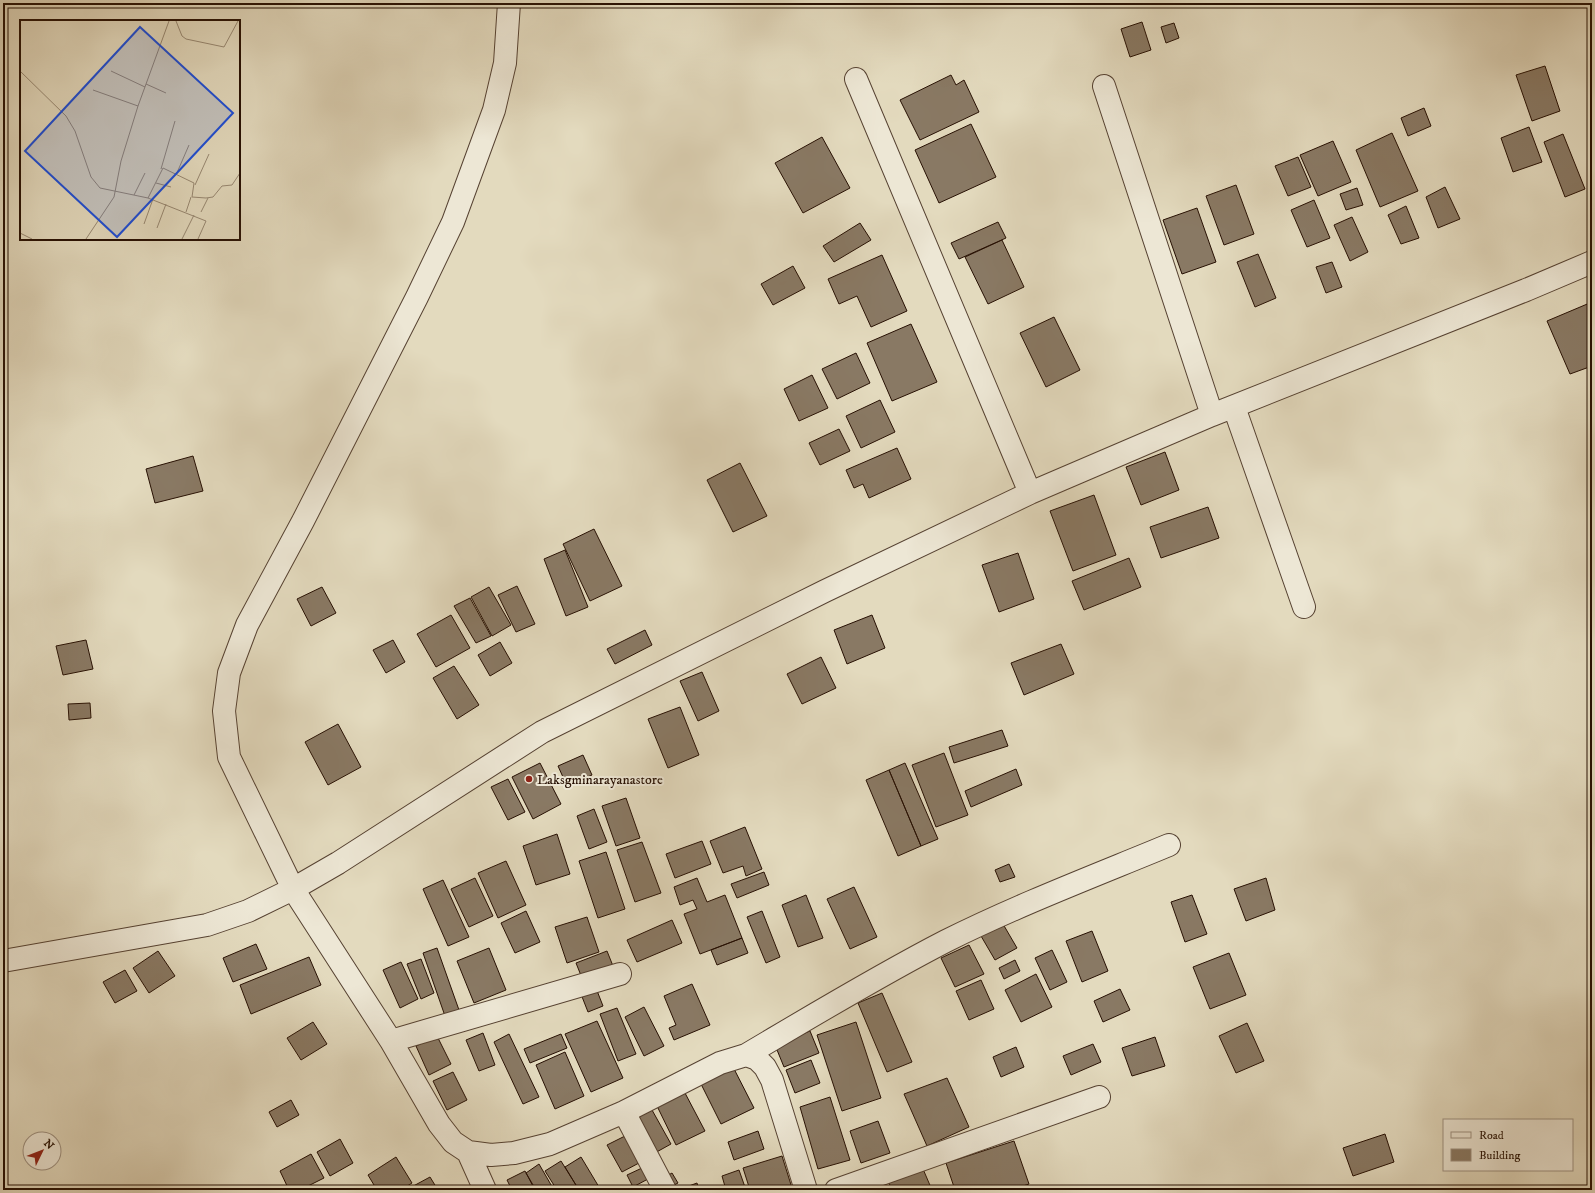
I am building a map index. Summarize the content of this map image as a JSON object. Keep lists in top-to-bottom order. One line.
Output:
{"places":["Laksgminarayanastore"],"legend":["Road","Building"],"north":"top right"}
